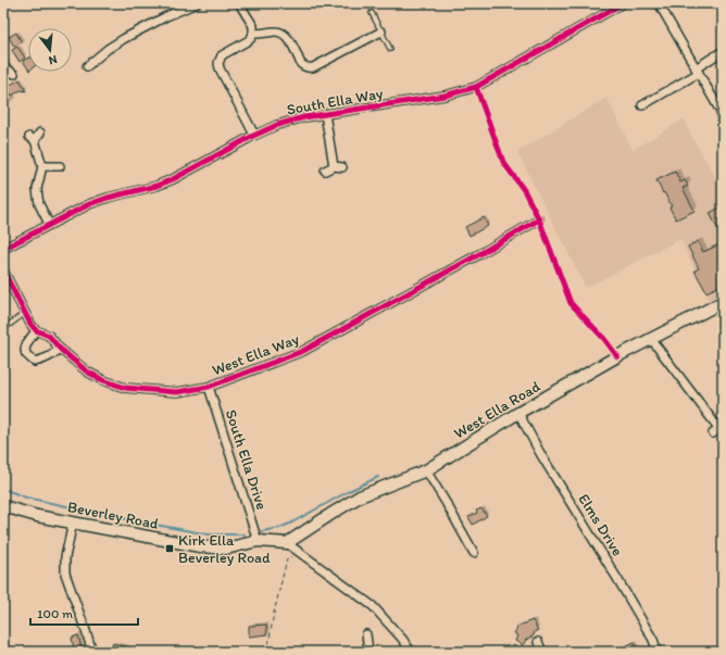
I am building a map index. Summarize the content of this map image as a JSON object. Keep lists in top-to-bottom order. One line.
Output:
{"streets":{"street":["South Ella Way","West Ella Way","West Ella Road","South Ella Drive","Beverley Road","Elms Drive"]},"crossings":[["West Ella Way","South Ella Drive"],["West Ella Road","Beverley Road"],["West Ella Road","Elms Drive"],["South Ella Drive","Beverley Road"]],"places":{"transit":["Kirk Ella Beverley Road"]},"scale_bar":"100 m","north":"bottom"}
